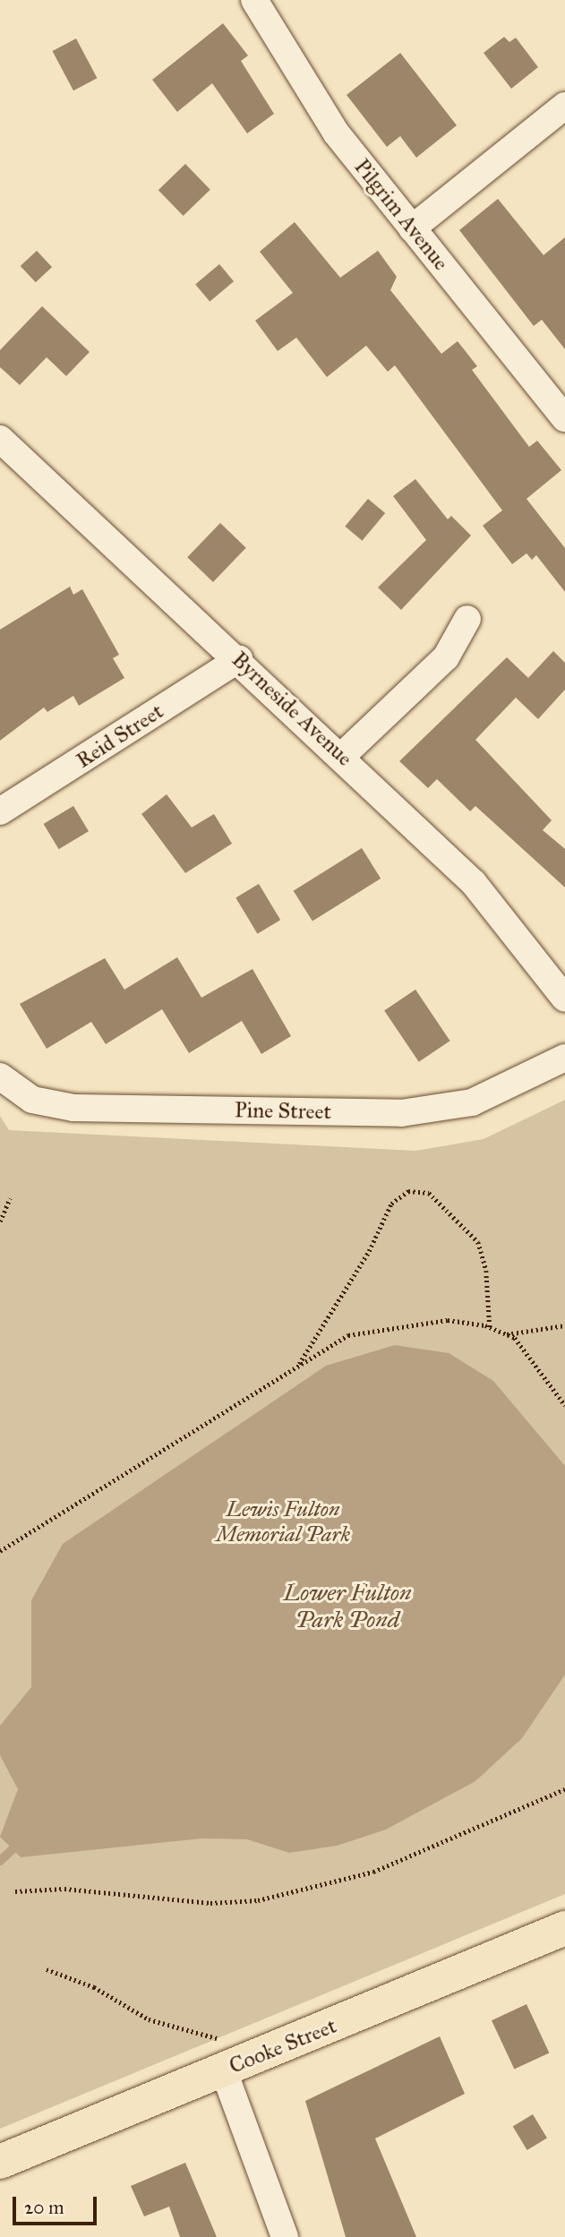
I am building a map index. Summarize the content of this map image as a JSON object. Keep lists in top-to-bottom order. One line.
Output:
{"streets":{"main road":["Cooke Street"],"street":["Pilgrim Avenue","Byrneside Avenue","Reid Street","Pine Street"]},"crossings":[["Byrneside Avenue","Reid Street"]],"water":["Lower Fulton Park Pond"],"parks":["Lewis Fulton Memorial Park"],"scale_bar":"20 m"}
